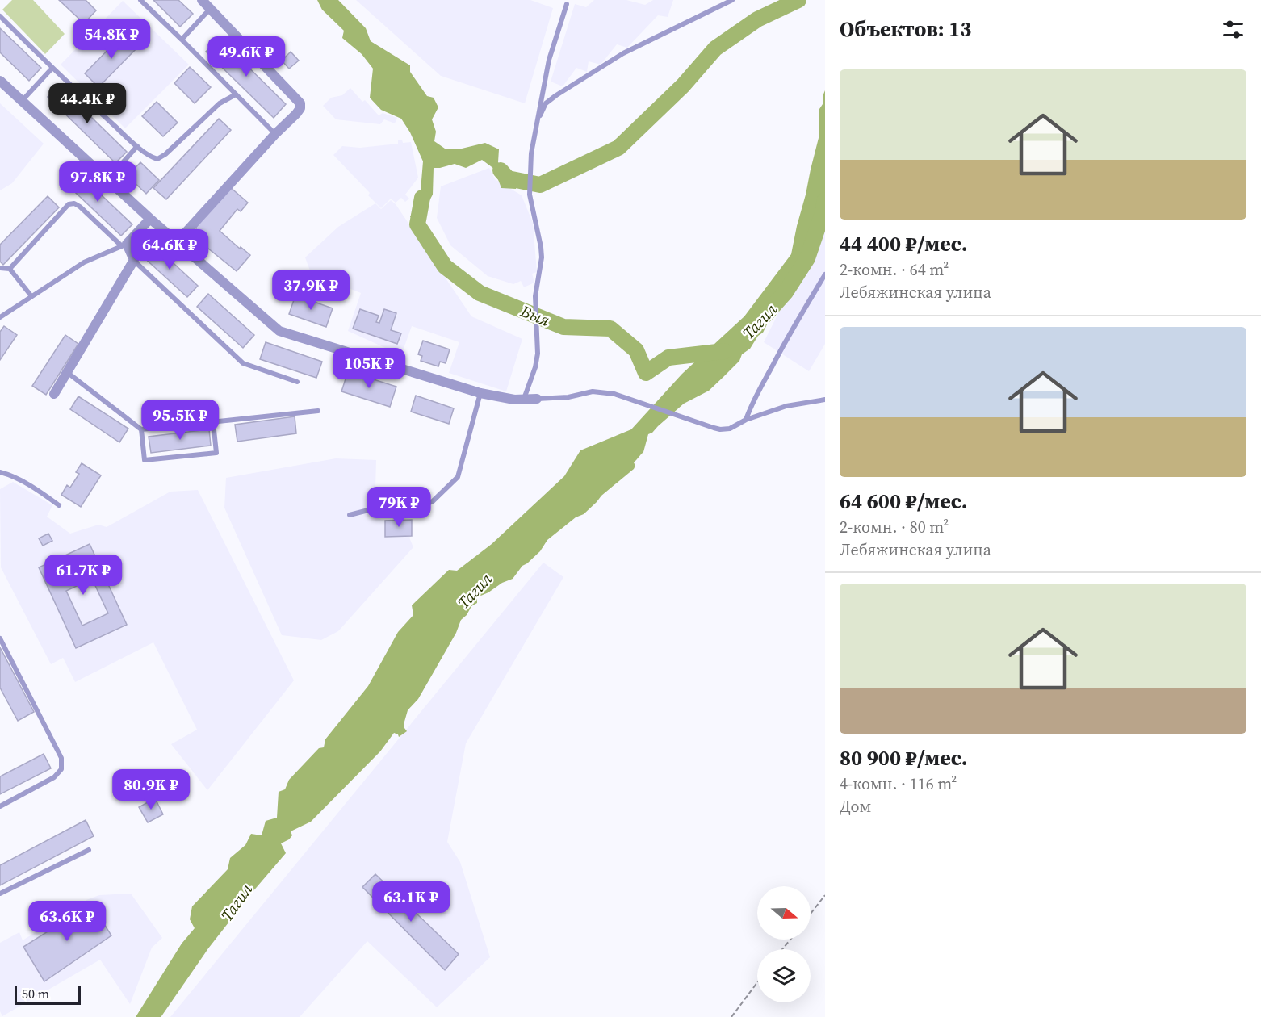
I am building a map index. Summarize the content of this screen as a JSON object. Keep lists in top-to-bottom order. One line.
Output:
{"water":["Выя","Тагил"],"scale_bar":"50 m","north":"right","page":{"heading":"Объектов: 13","price":["54.8K ₽","49.6K ₽","44.4K ₽","97.8K ₽","64.6K ₽","37.9K ₽","105K ₽","95.5K ₽","79K ₽","61.7K ₽","80.9K ₽","63.1K ₽","63.6K ₽"],"list":[{"name":"44 400 ₽/мес.","note":"2-комн. · 64 m² · Лебяжинская улица"},{"name":"64 600 ₽/мес.","note":"2-комн. · 80 m² · Лебяжинская улица"},{"name":"80 900 ₽/мес.","note":"4-комн. · 116 m² · Дом"}],"scale":"50 m"}}
